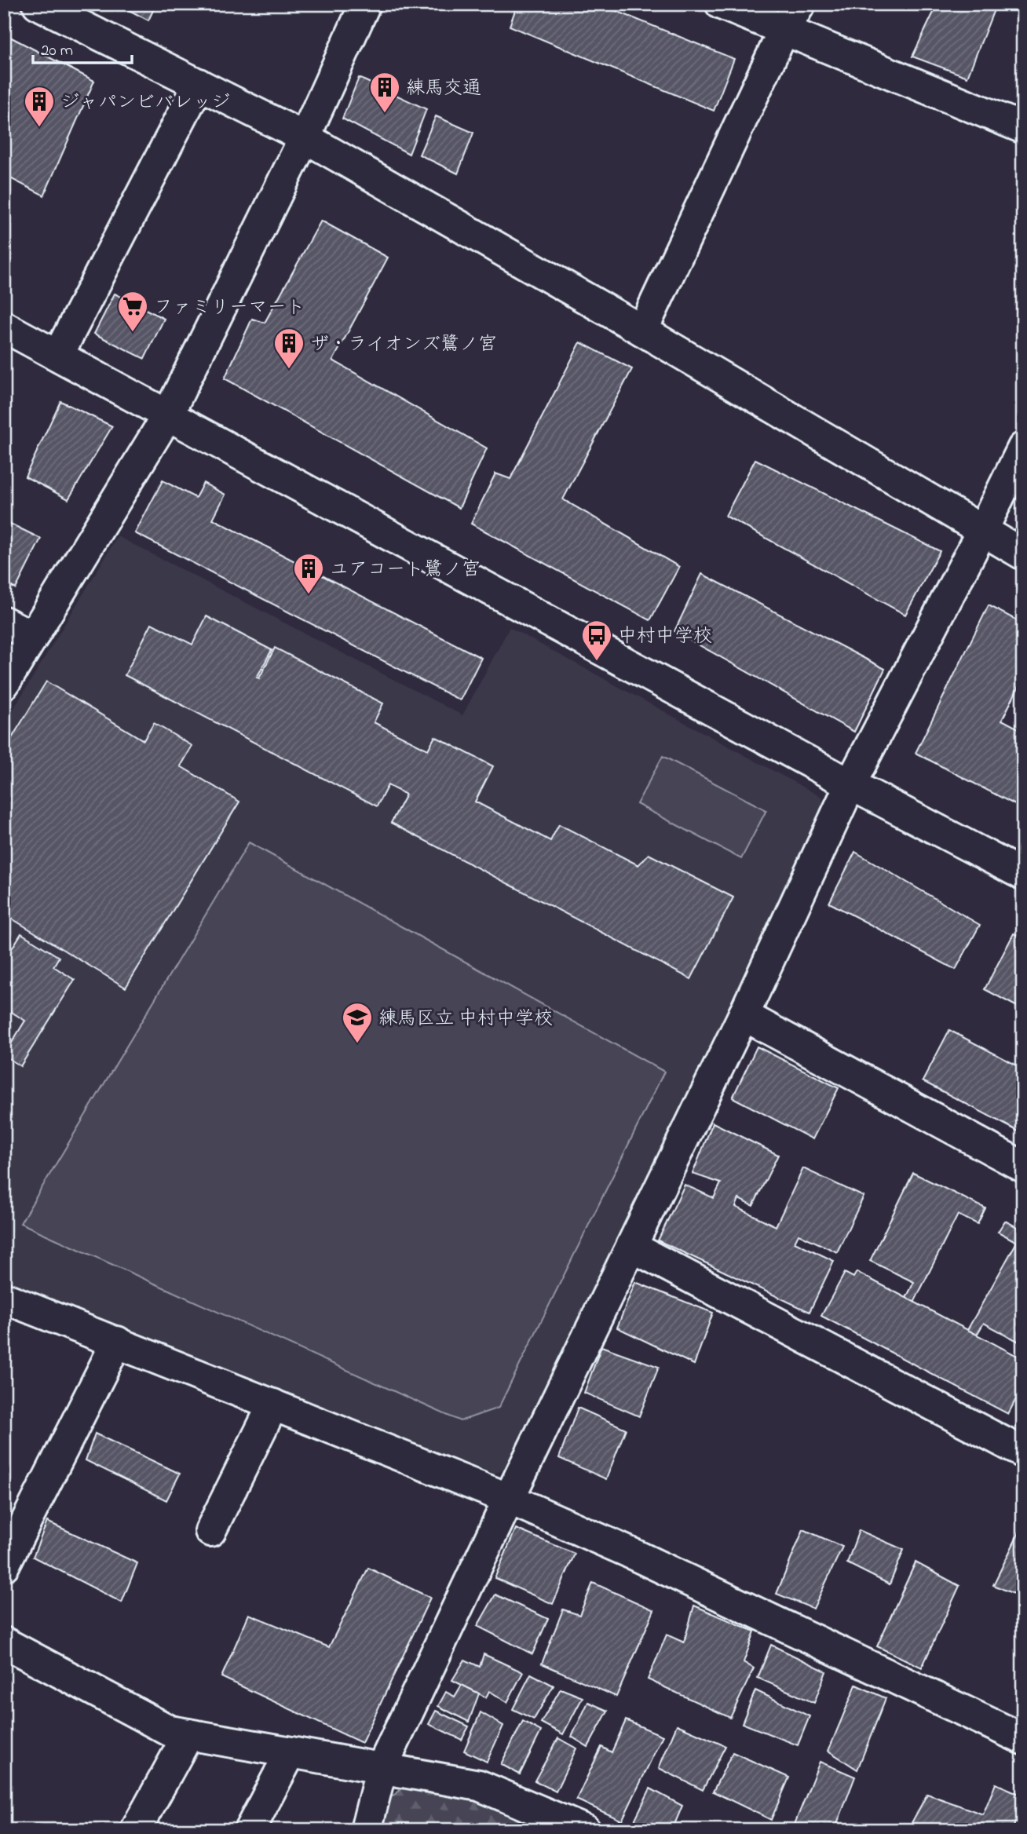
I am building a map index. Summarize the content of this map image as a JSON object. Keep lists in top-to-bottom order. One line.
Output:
{"places":{"building":["練馬交通","ジャパンビバレッジ","ザ・ライオンズ鷺ノ宮","ユアコート鷺ノ宮"],"supermarket":["ファミリーマート"],"bus stop":["中村中学校"],"school or university":["練馬区立 中村中学校"]},"scale_bar":"20 m"}
